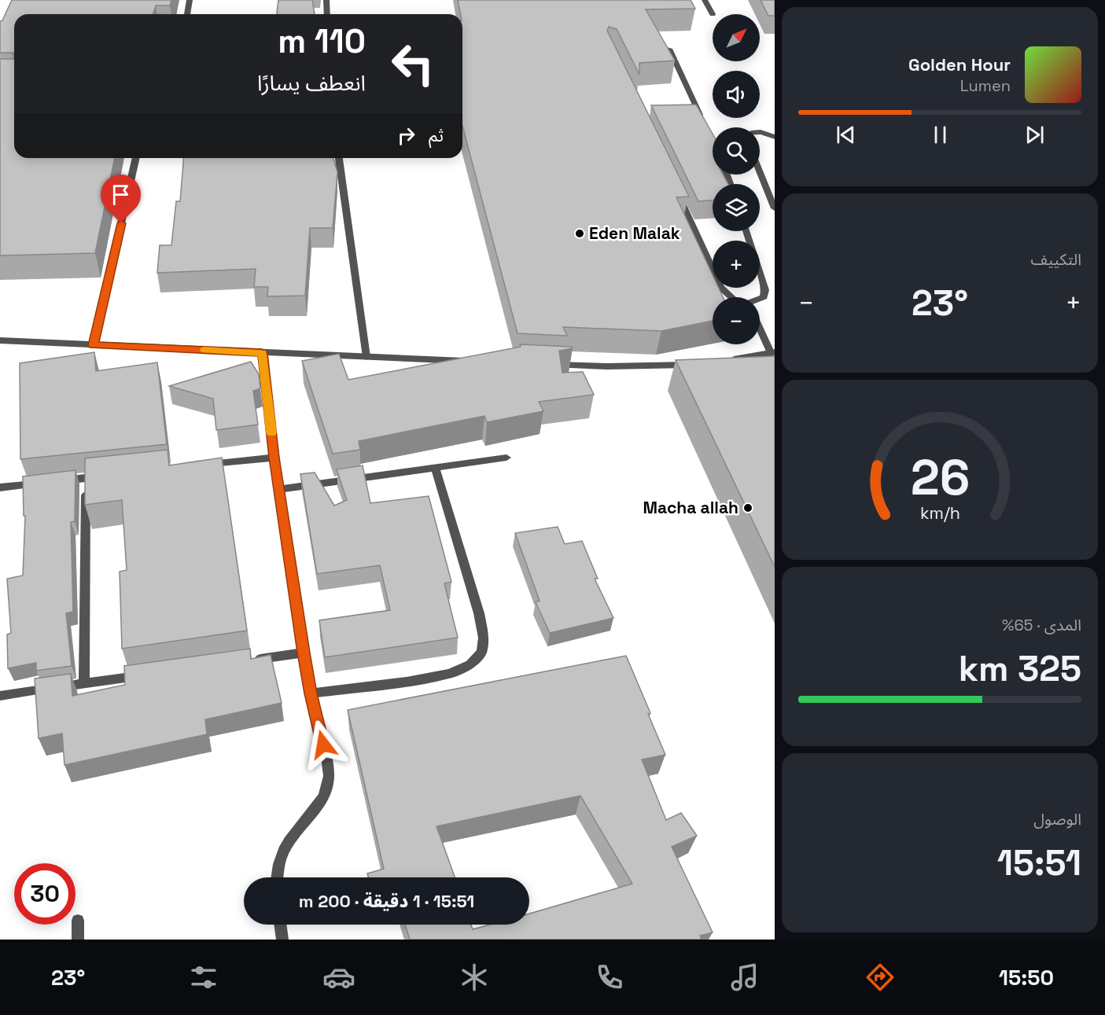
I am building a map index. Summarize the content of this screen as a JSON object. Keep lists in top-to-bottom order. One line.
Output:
{"places":["Eden Malak","Macha allah"],"north":"top right","page":{"map_buttons":["+","−"],"turn":["110 m","انعطف يسارًا"],"song":["Golden Hour","Lumen"],"then":"ثم","tile":["التكييف",["المدى · 65%","325 km"],["الوصول","15:51"]],"heat":["−","23°","+"],"limit":"30","trip":"15:51 · 1 دقيقة · 200 m","tabs":["15:50","23°"],"gauge":["26","km/h"]}}
